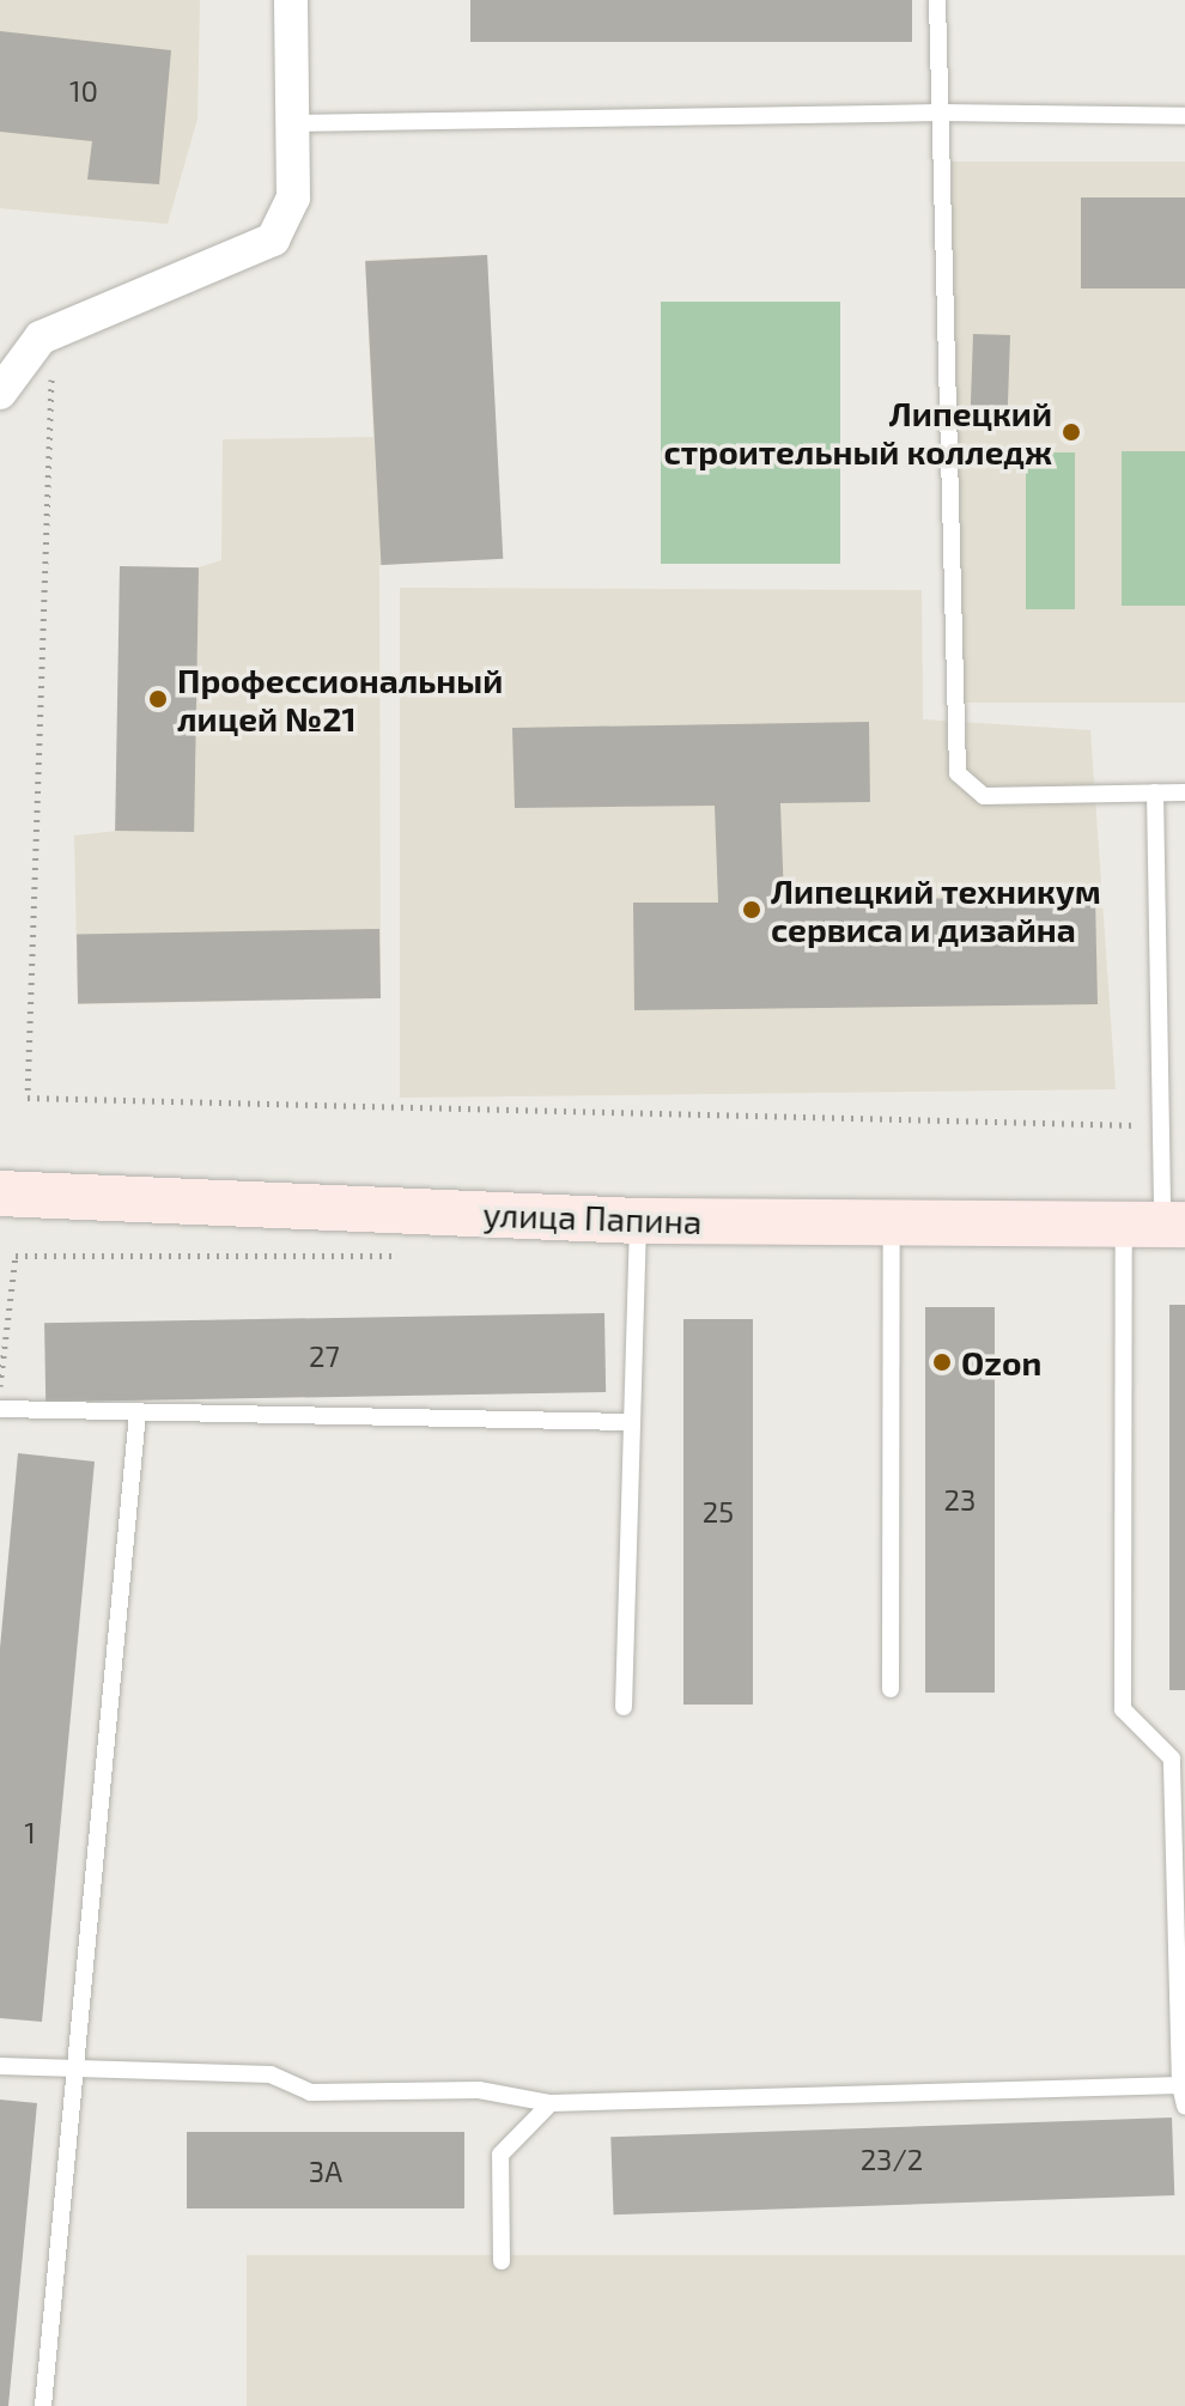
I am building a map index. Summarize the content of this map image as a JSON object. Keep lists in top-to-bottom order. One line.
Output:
{"streets":{"street":["улица Папина"]},"places":["Липецкий строительный колледж","Профессиональный лицей №21","Липецкий техникум сервиса и дизайна","Ozon"],"house_numbers":["10","27","23","25","1","23/2","3А"]}
